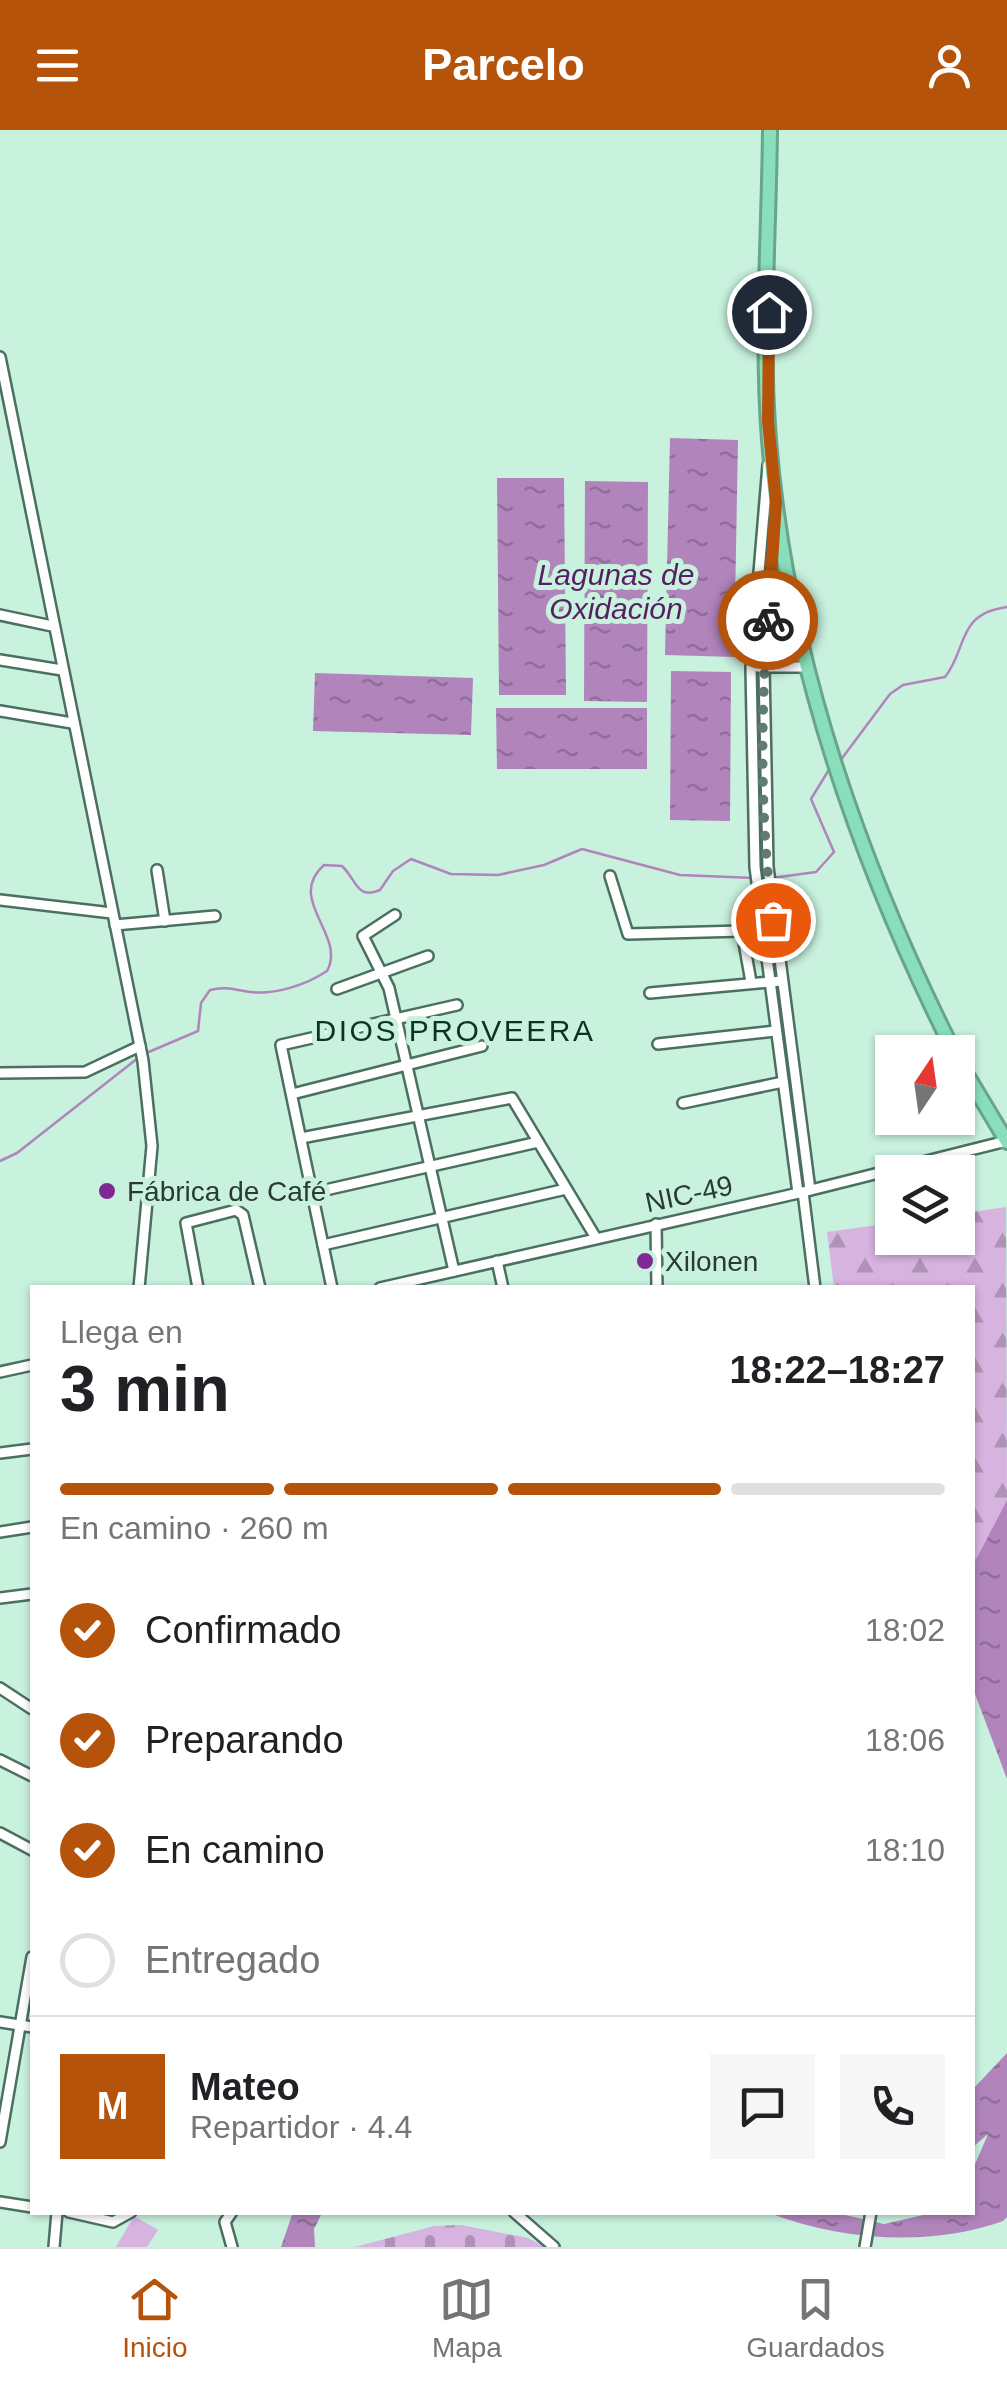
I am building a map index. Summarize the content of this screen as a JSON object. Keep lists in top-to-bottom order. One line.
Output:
{"streets":{"street":["NIC-49"]},"districts":["DIOS PROVEERA"],"water":["Lagunas de Oxidación"],"places":["Fábrica de Café","Xilonen"],"north":"top","page":{"header":"Parcelo","heading":["3 min","Llega en","18:22–18:27"],"panel":["Mateo","Repartidor · 4.4"],"bar":"En camino · 260 m","list":[["Confirmado","18:02"],["Preparando","18:06"],["En camino","18:10"],"Entregado"],"round":"M","tabs":["Inicio","Mapa","Guardados"]}}
